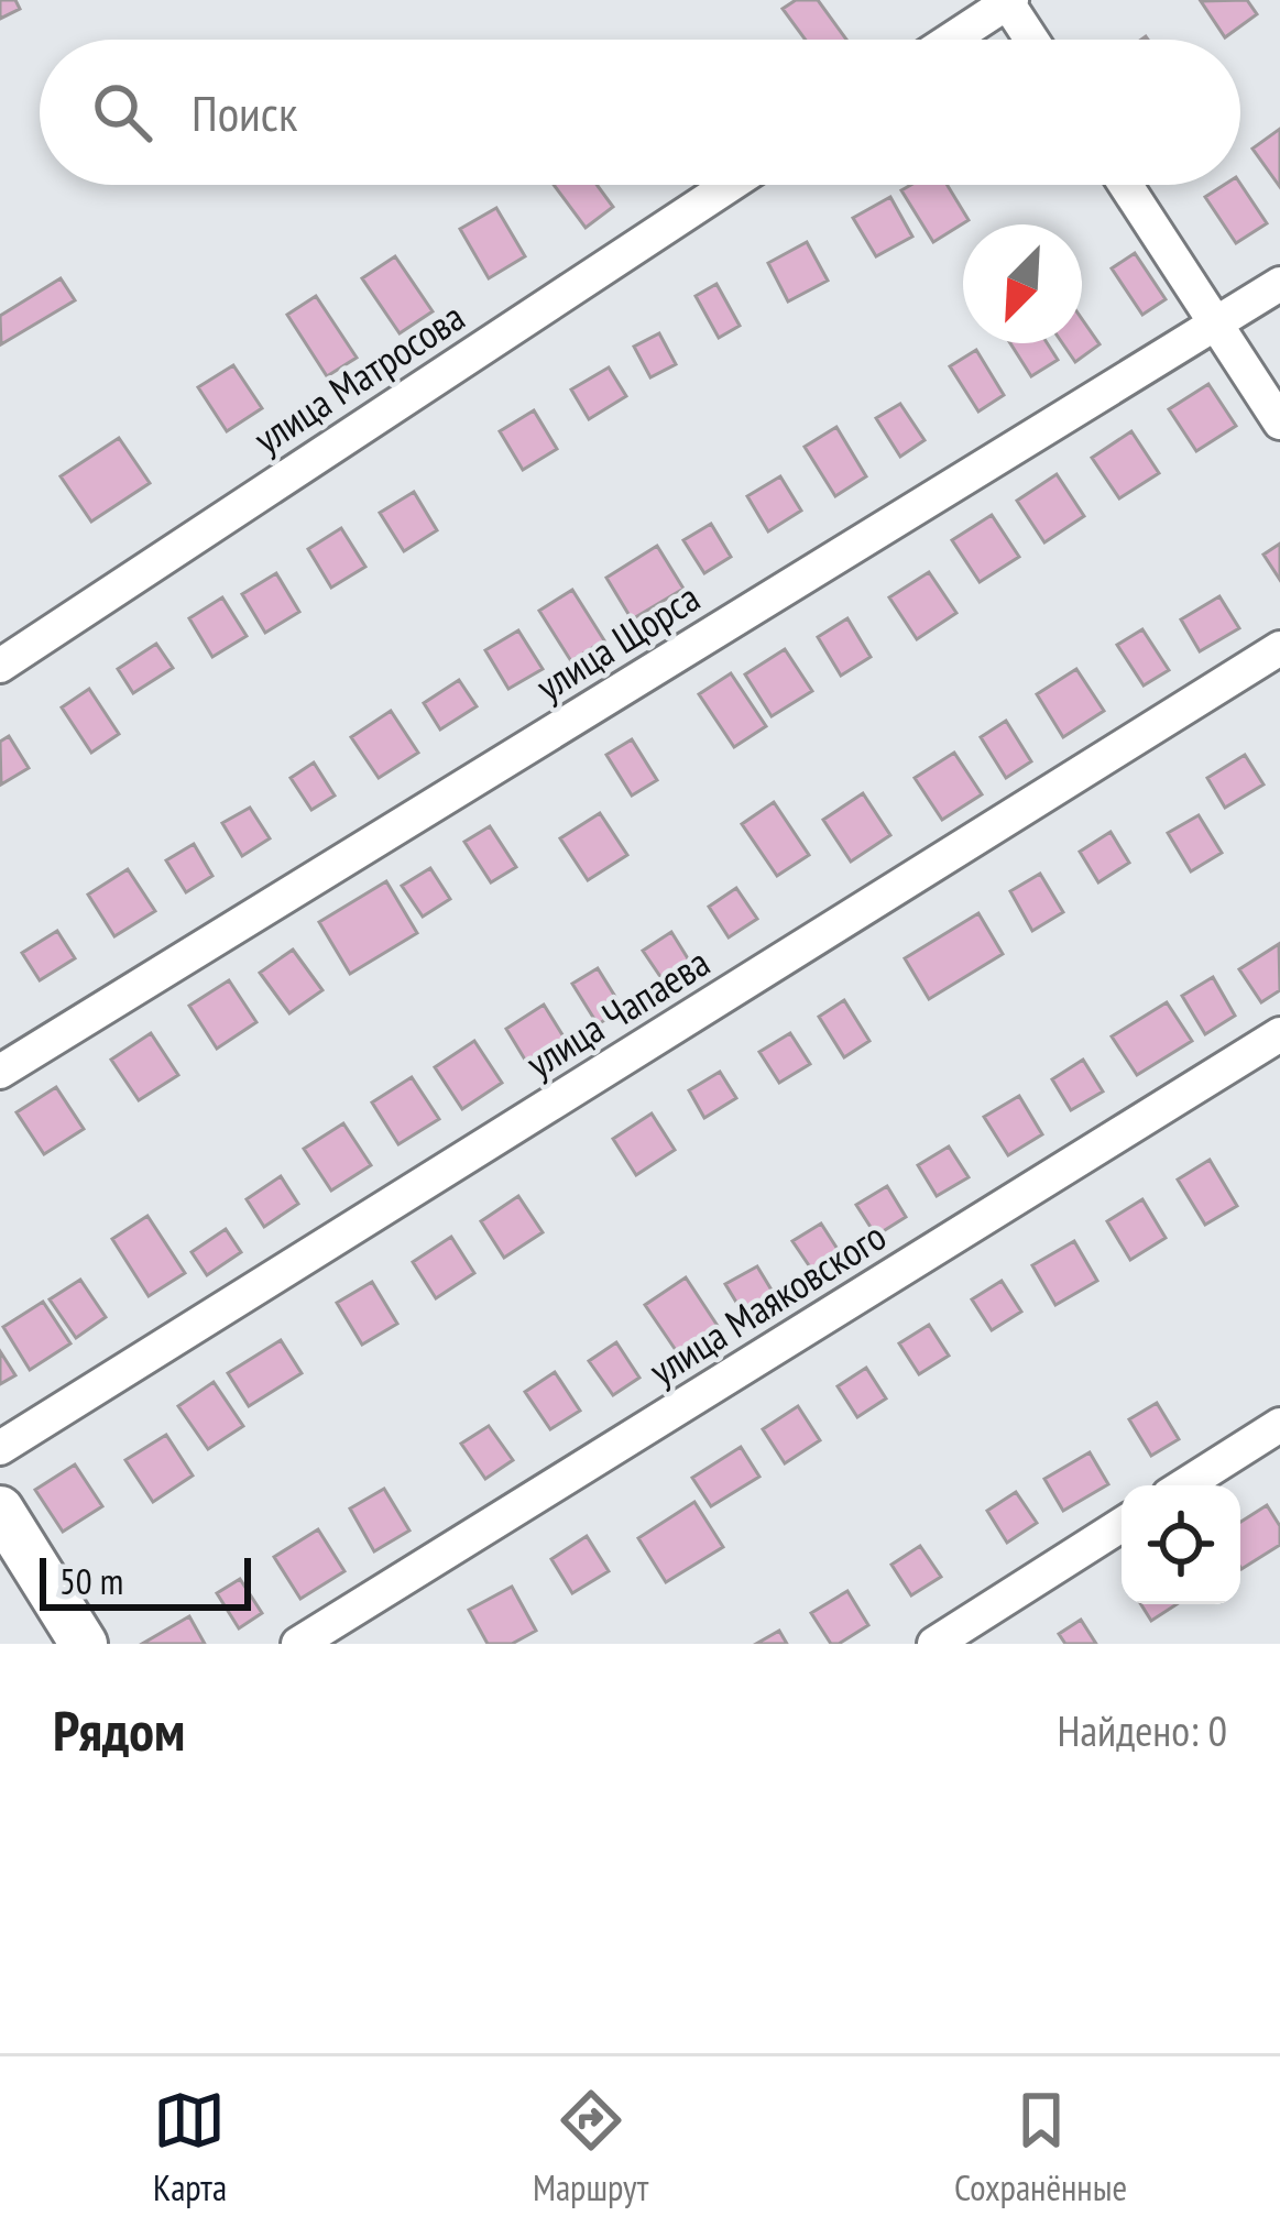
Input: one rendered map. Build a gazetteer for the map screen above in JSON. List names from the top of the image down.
{
  "streets": {
    "street": [
      "улица Матросова",
      "улица Щорса",
      "улица Чапаева",
      "улица Маяковского"
    ]
  },
  "scale_bar": "50 m",
  "north": "bottom left",
  "page": {
    "search": "Поиск",
    "scale": "50 m",
    "heading": ["Рядом", "Найдено: 0"],
    "nav": ["Карта", "Маршрут", "Сохранённые"]
  }
}
